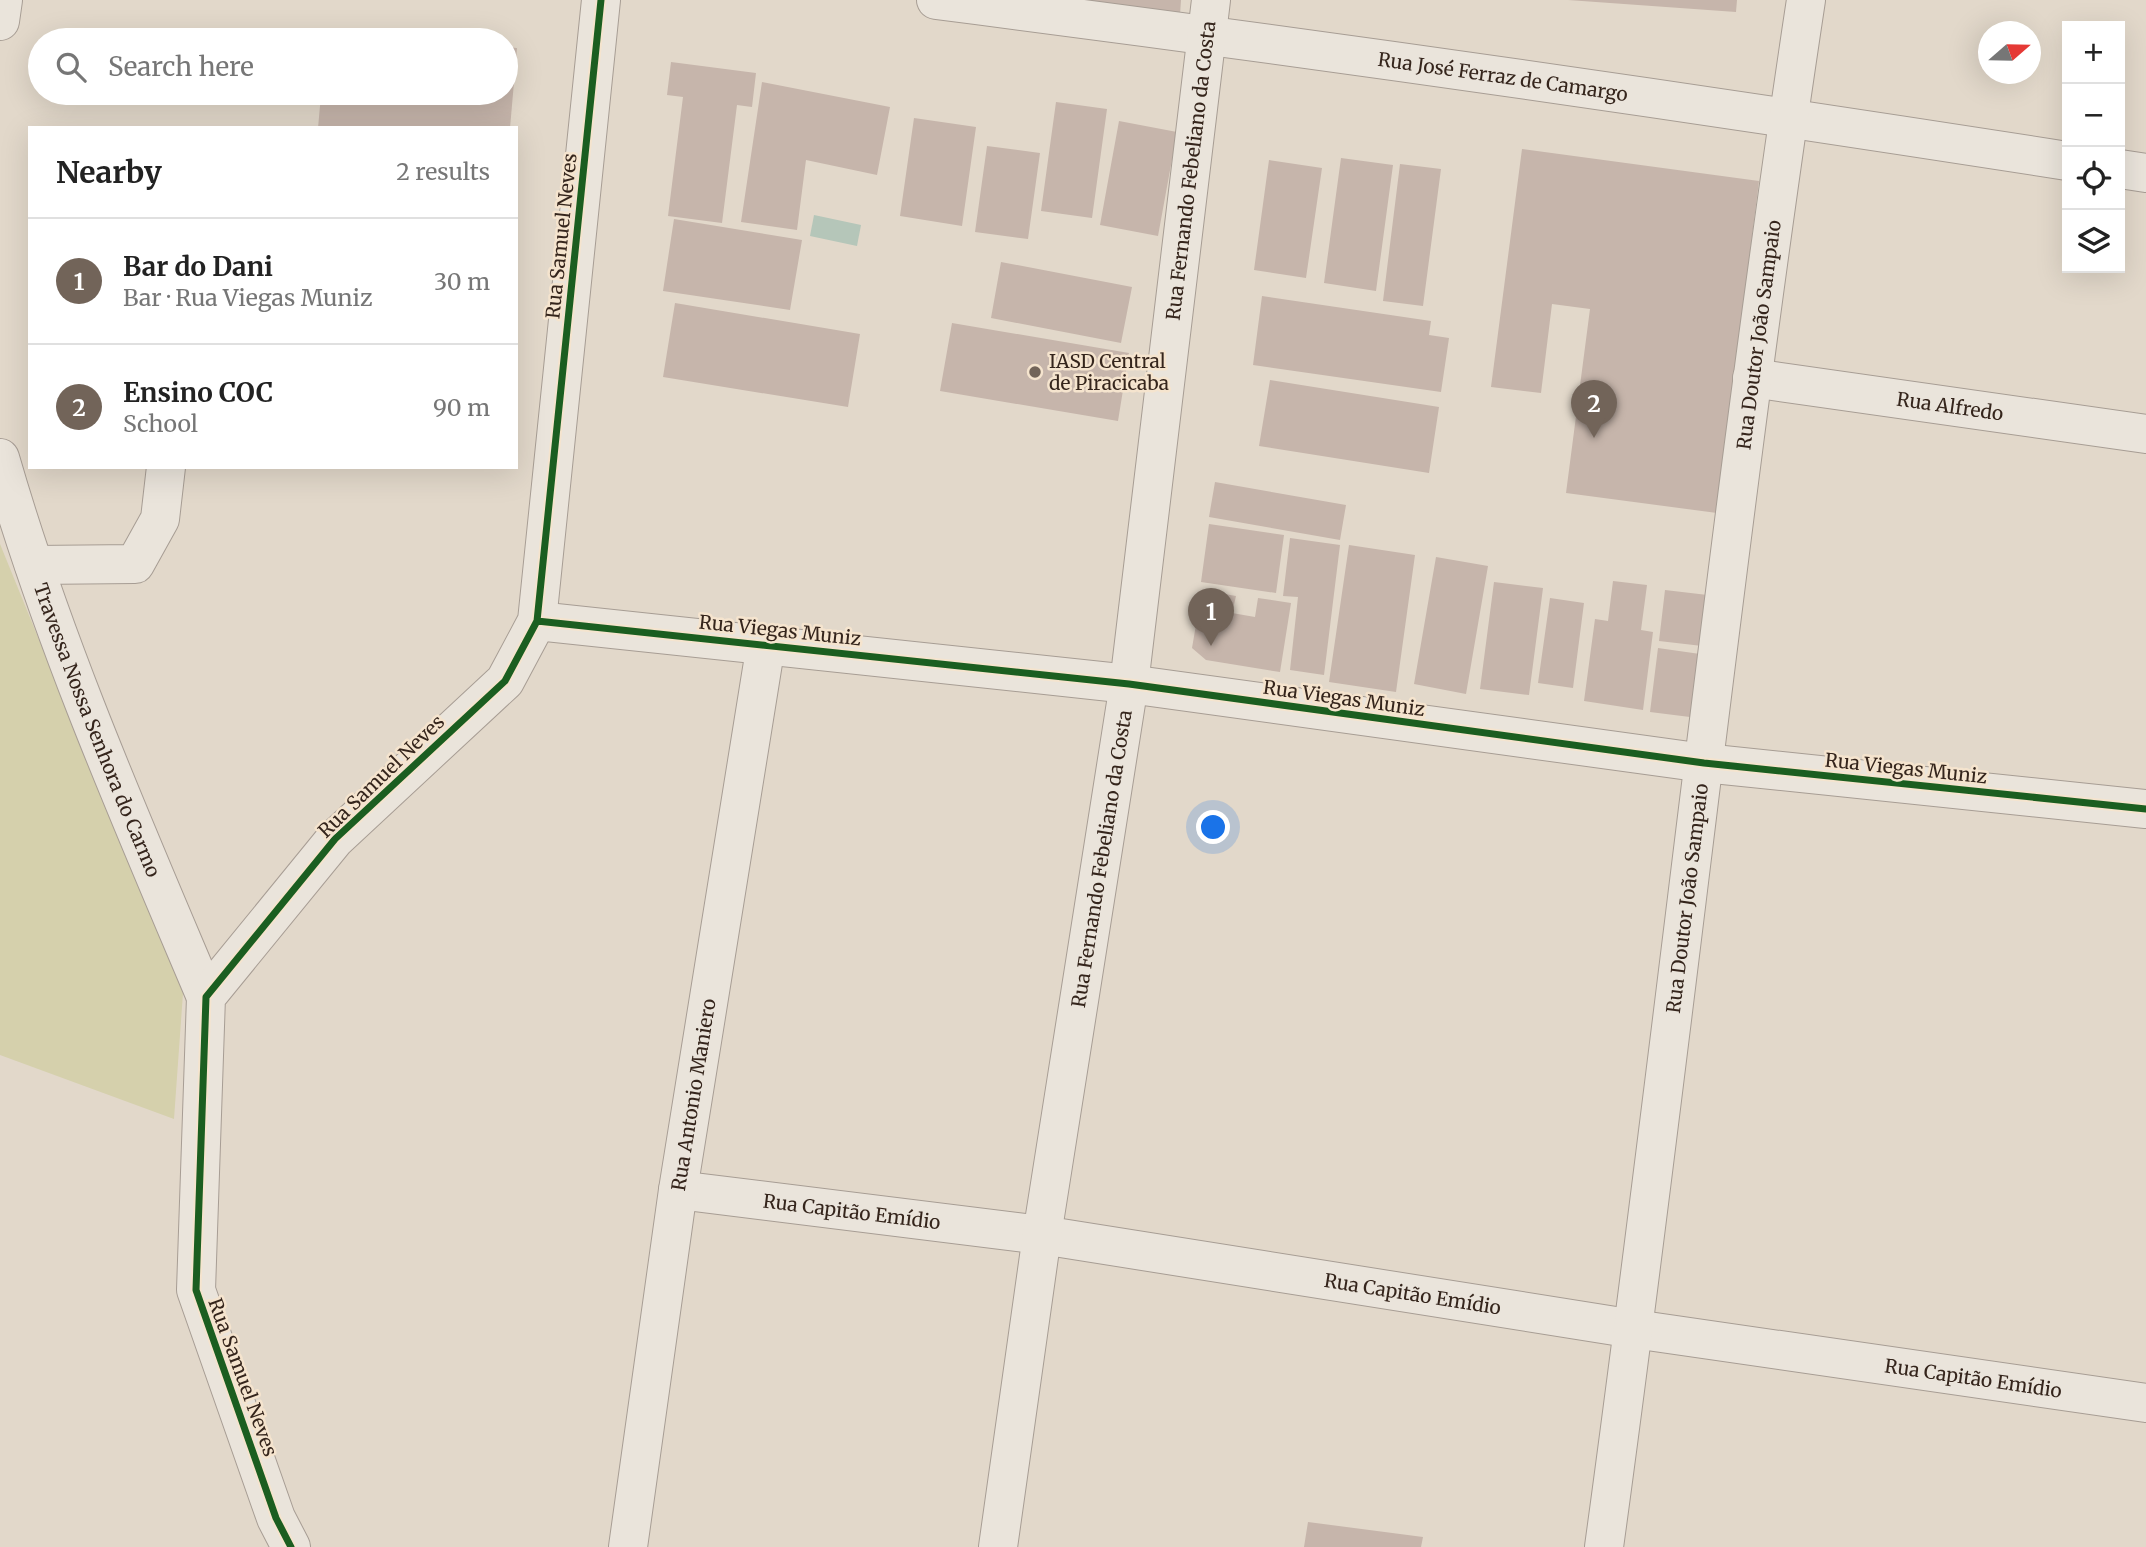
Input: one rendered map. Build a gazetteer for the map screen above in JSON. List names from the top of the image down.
{
  "streets": {
    "street": [
      "Rua José Ferraz de Camargo",
      "Rua Fernando Febeliano da Costa",
      "Rua Samuel Neves",
      "Rua Doutor João Sampaio",
      "Rua Alfredo",
      "Rua Viegas Muniz",
      "Travessa Nossa Senhora do Carmo",
      "Rua Antonio Maniero",
      "Rua Capitão Emídio"
    ]
  },
  "crossings": [
    ["Rua José Ferraz de Camargo", "Rua Fernando Febeliano da Costa"],
    ["Rua José Ferraz de Camargo", "Rua Doutor João Sampaio"],
    ["Rua Fernando Febeliano da Costa", "Rua Viegas Muniz"],
    ["Rua Fernando Febeliano da Costa", "Rua Capitão Emídio"],
    ["Rua Samuel Neves", "Rua Viegas Muniz"],
    ["Rua Samuel Neves", "Travessa Nossa Senhora do Carmo"],
    ["Rua Doutor João Sampaio", "Rua Alfredo"],
    ["Rua Doutor João Sampaio", "Rua Viegas Muniz"],
    ["Rua Doutor João Sampaio", "Rua Capitão Emídio"],
    ["Rua Viegas Muniz", "Rua Antonio Maniero"],
    ["Rua Antonio Maniero", "Rua Capitão Emídio"]
  ],
  "places": ["IASD Central de Piracicaba"],
  "north": "right",
  "page": {
    "map_buttons": ["+", "−"],
    "search": "Search here",
    "heading": ["Nearby", "2 results"],
    "list": [
      {
        "mark": "1",
        "name": "Bar do Dani",
        "note": "Bar · Rua Viegas Muniz",
        "value": "30 m"
      },
      {
        "mark": "2",
        "name": "Ensino COC",
        "note": "School",
        "value": "90 m"
      }
    ],
    "pins": ["2", "1"]
  }
}
